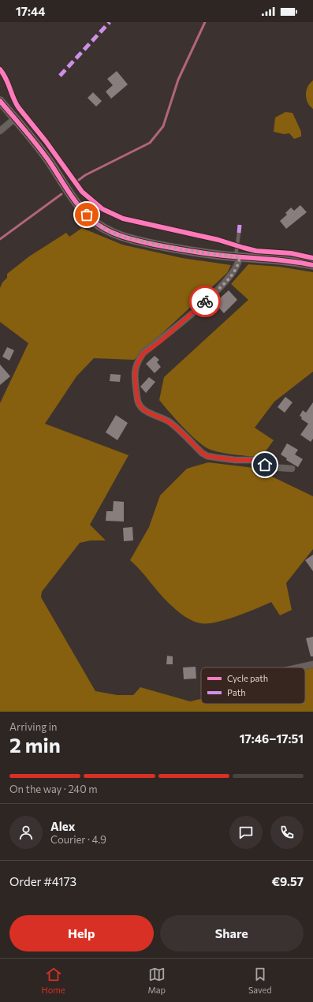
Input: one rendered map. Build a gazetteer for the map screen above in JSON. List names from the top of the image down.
{
  "legend": ["Cycle path", "Path"],
  "page": {
    "status": "17:44",
    "heading": ["2 min", "Arriving in", "17:46–17:51"],
    "panel": [
      "Alex",
      "Courier · 4.9",
      "Order #4173",
      "€9.57"
    ],
    "bar": "On the way · 240 m",
    "buttons": ["Help", "Share"],
    "tabs": ["Home", "Map", "Saved"]
  }
}
